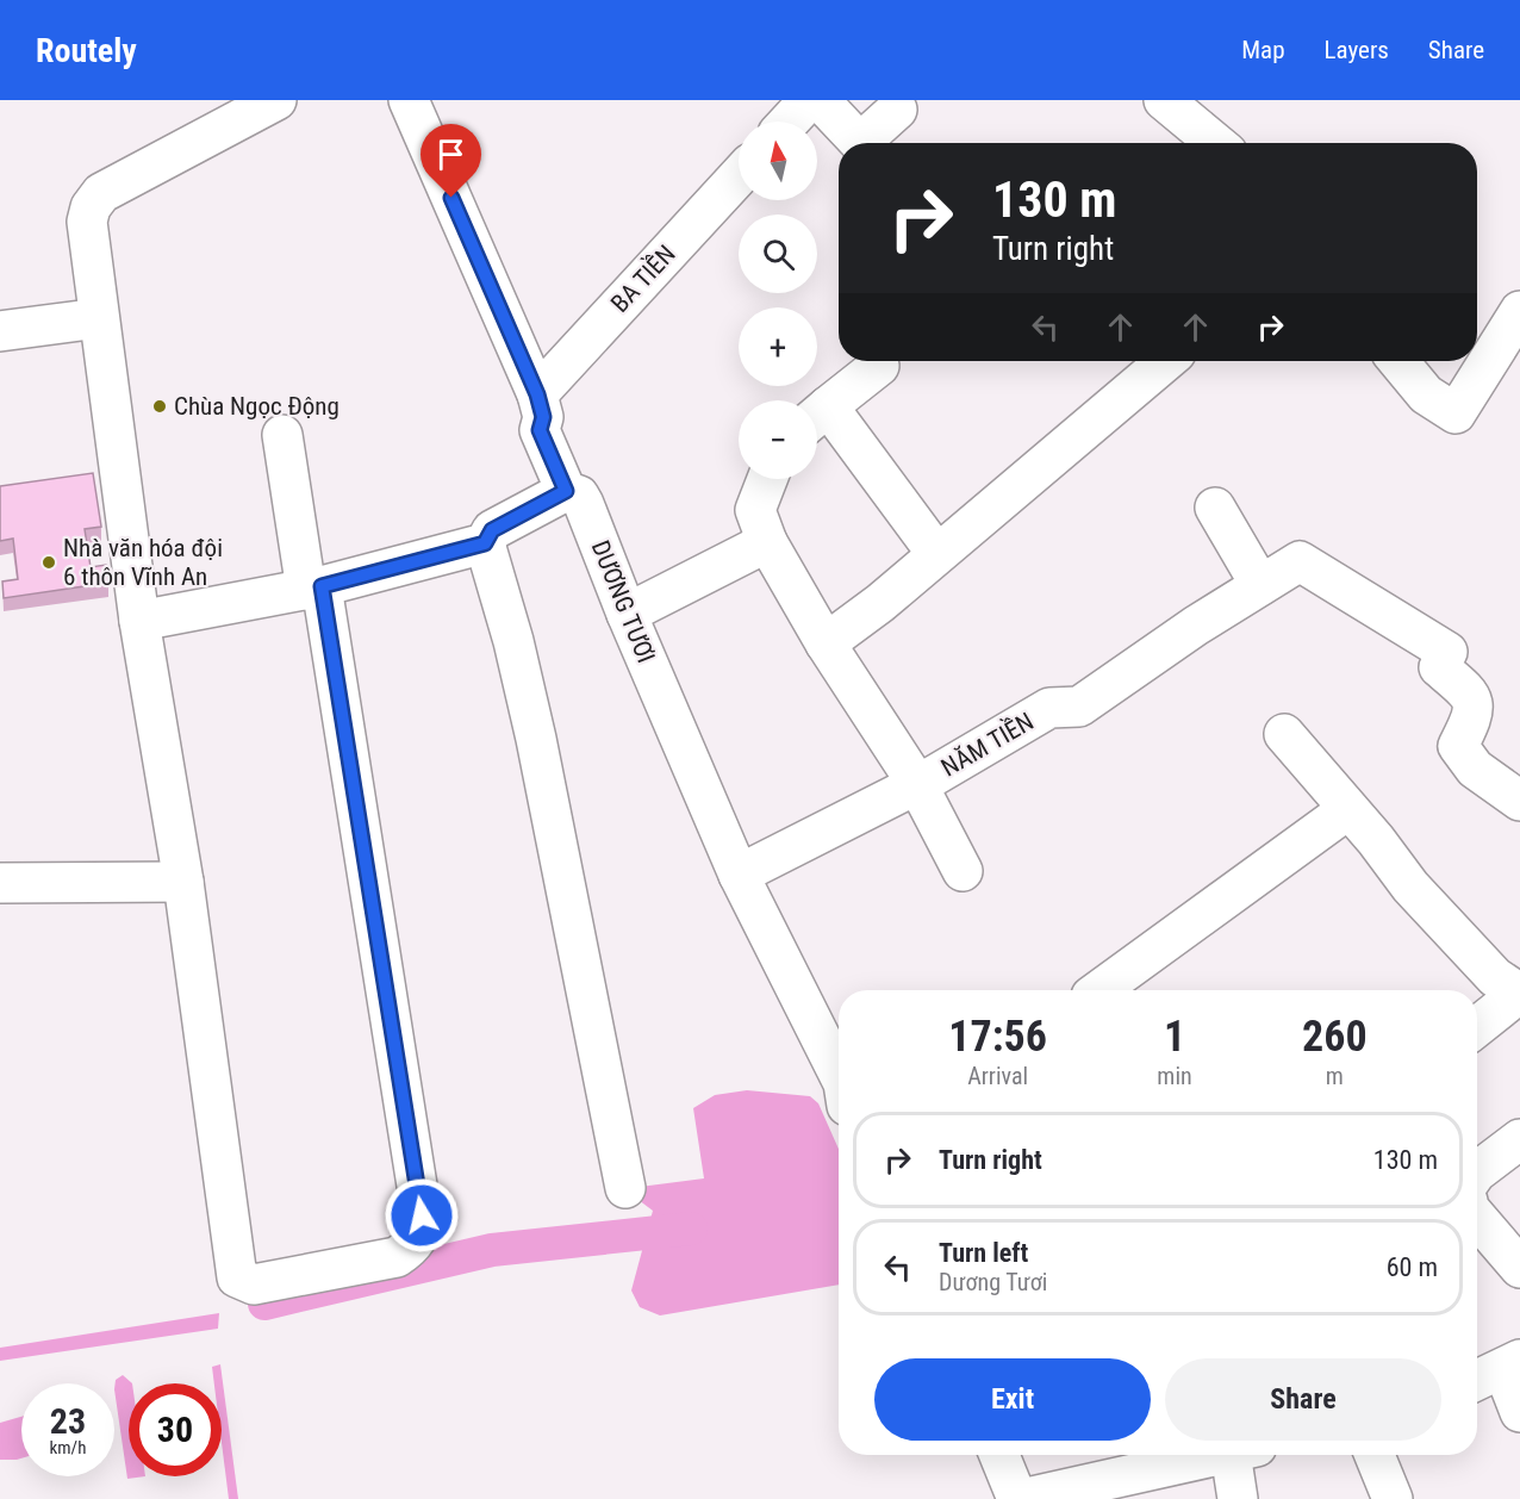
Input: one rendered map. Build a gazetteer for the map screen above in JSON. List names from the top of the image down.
{
  "streets": {
    "street": ["BA TIỀN", "DƯƠNG TƯƠI", "NĂM TIỀN"]
  },
  "crossings": [
    ["BA TIỀN", "DƯƠNG TƯƠI"],
    ["DƯƠNG TƯƠI", "NĂM TIỀN"]
  ],
  "places": ["Chùa Ngọc Động", "Nhà văn hóa đội 6 thôn Vĩnh An"],
  "north": "top",
  "page": {
    "header": "Routely",
    "nav": ["Map", "Layers", "Share"],
    "map_buttons": ["+", "−"],
    "turn": ["130 m", "Turn right"],
    "eta": [
      "17:56",
      "Arrival",
      "1",
      "min",
      "260",
      "m"
    ],
    "list": [
      {
        "name": "Turn right",
        "value": "130 m"
      },
      {
        "name": "Turn left",
        "note": "Dương Tươi",
        "value": "60 m"
      }
    ],
    "buttons": ["Exit", "Share"],
    "speed": "23 km/h",
    "limit": "30"
  }
}
